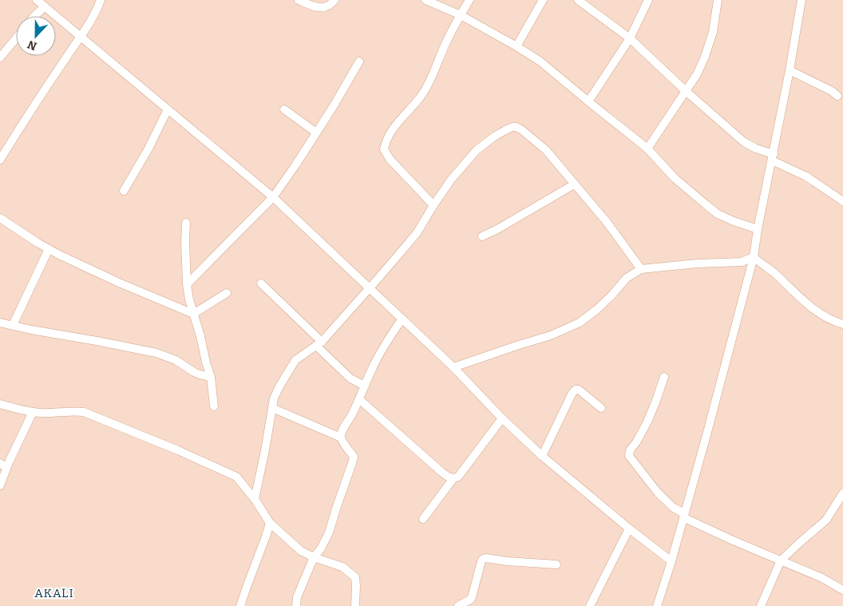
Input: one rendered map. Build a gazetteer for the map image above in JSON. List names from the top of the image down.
{
  "districts": ["AKALI"],
  "north": "bottom"
}
